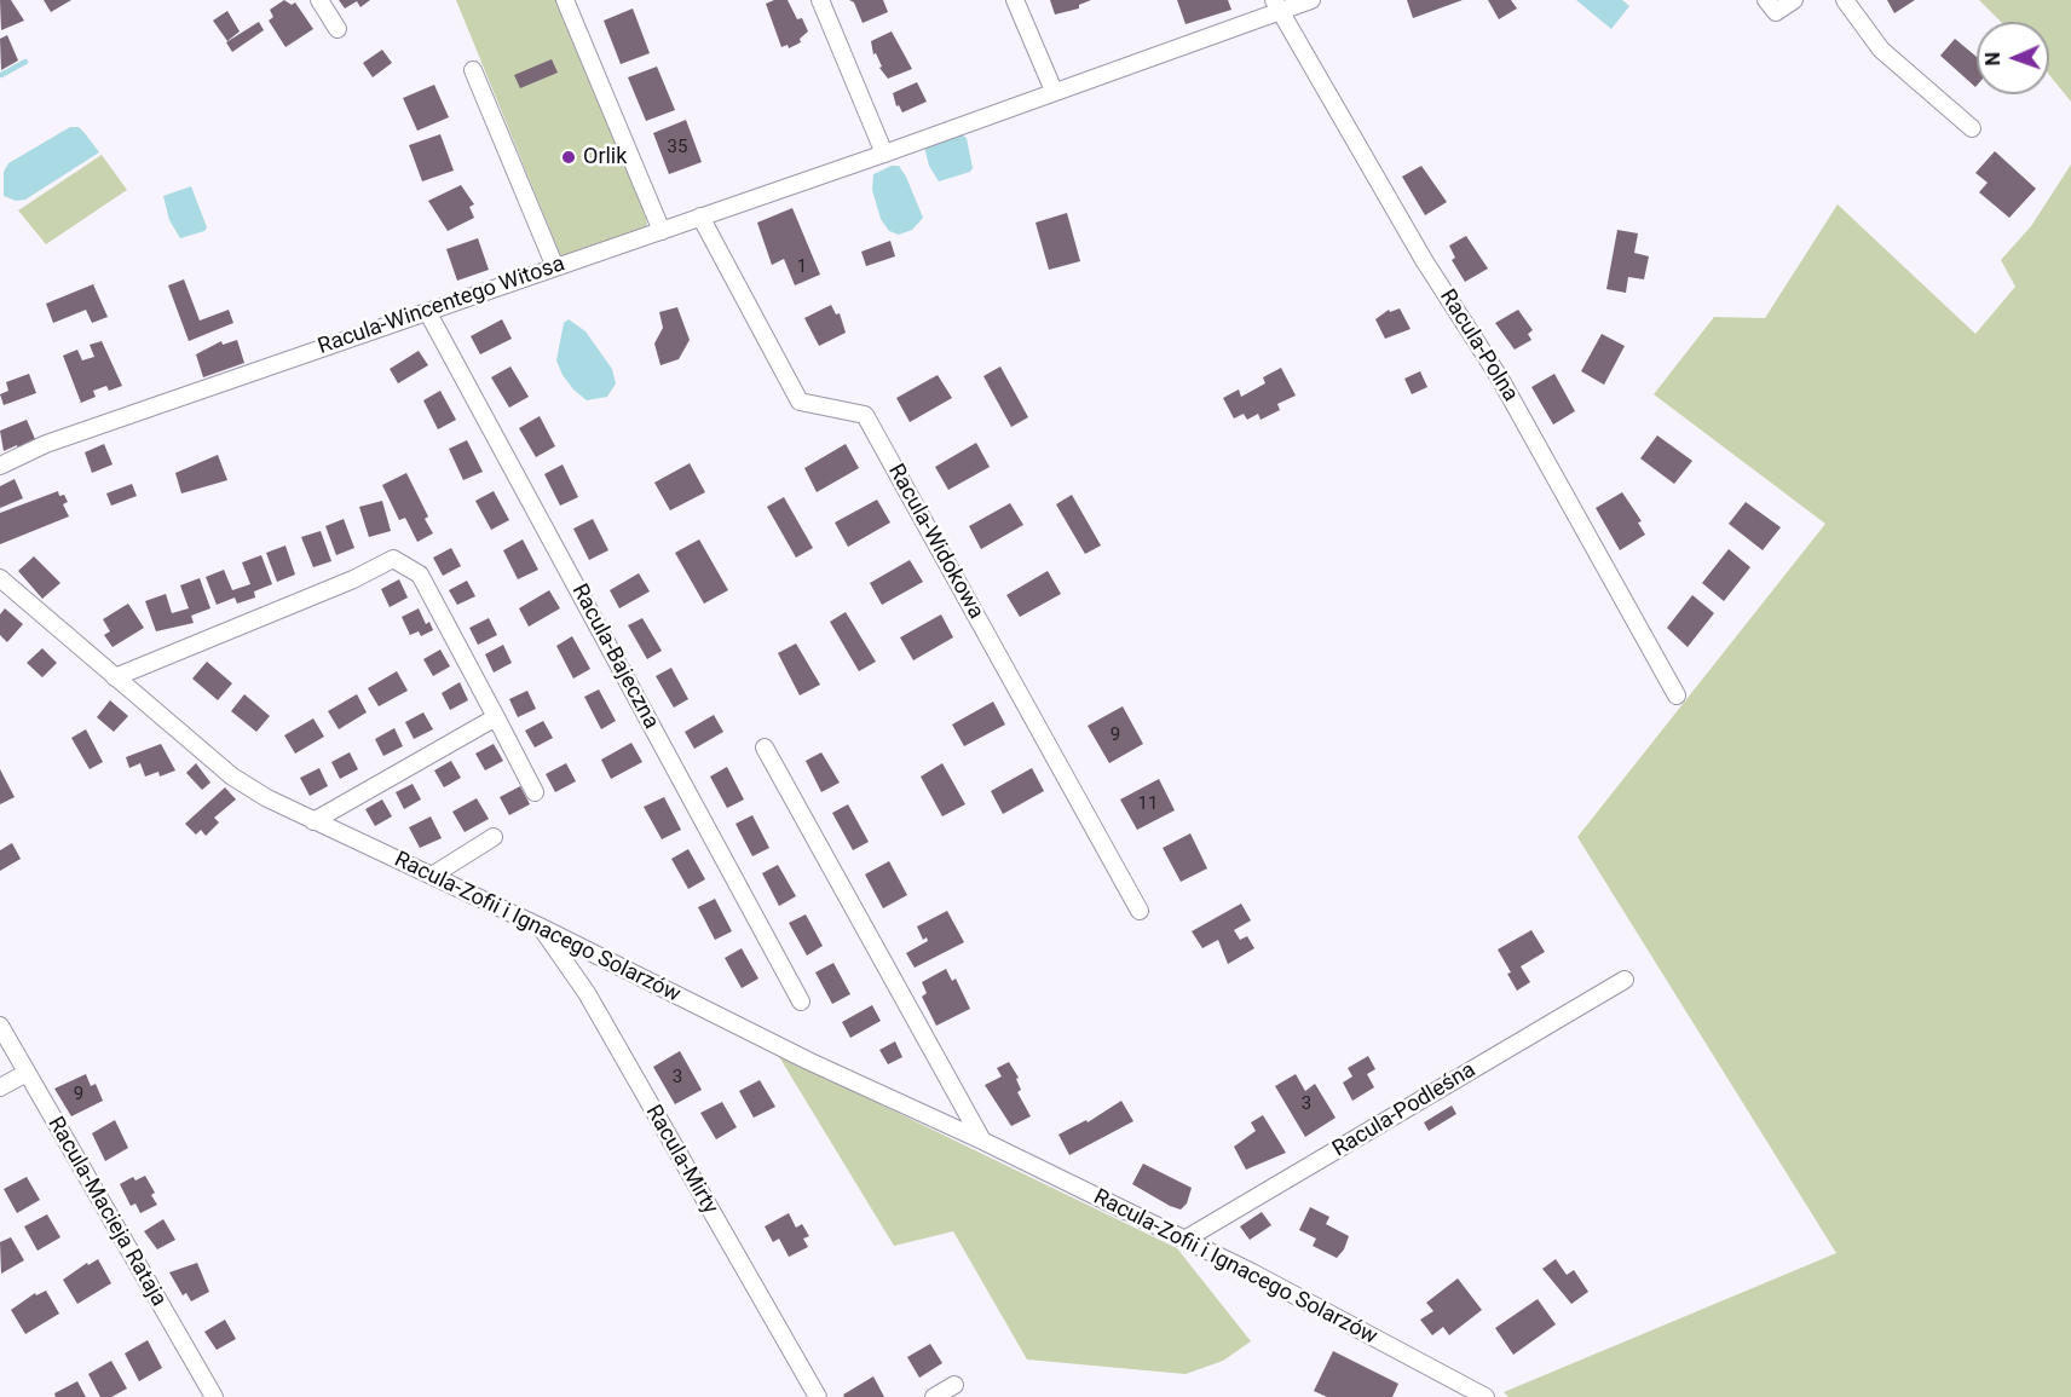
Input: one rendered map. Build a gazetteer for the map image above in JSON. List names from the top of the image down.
{
  "streets": {
    "street": [
      "Racula-Wincentego Witosa",
      "Racula-Polna",
      "Racula-Widokowa",
      "Racula-Bajeczna",
      "Racula-Zofii i Ignacego Solarzów",
      "Racula-Podleśna",
      "Racula-Mirty",
      "Racula-Macieja Rataja"
    ]
  },
  "crossings": [
    ["Racula-Wincentego Witosa", "Racula-Polna"],
    ["Racula-Wincentego Witosa", "Racula-Widokowa"],
    ["Racula-Wincentego Witosa", "Racula-Bajeczna"],
    ["Racula-Zofii i Ignacego Solarzów", "Racula-Podleśna"],
    ["Racula-Zofii i Ignacego Solarzów", "Racula-Mirty"]
  ],
  "places": ["Orlik"],
  "house_numbers": [
    "35",
    "1",
    "9",
    "11",
    "3",
    "9",
    "3"
  ],
  "north": "left"
}
